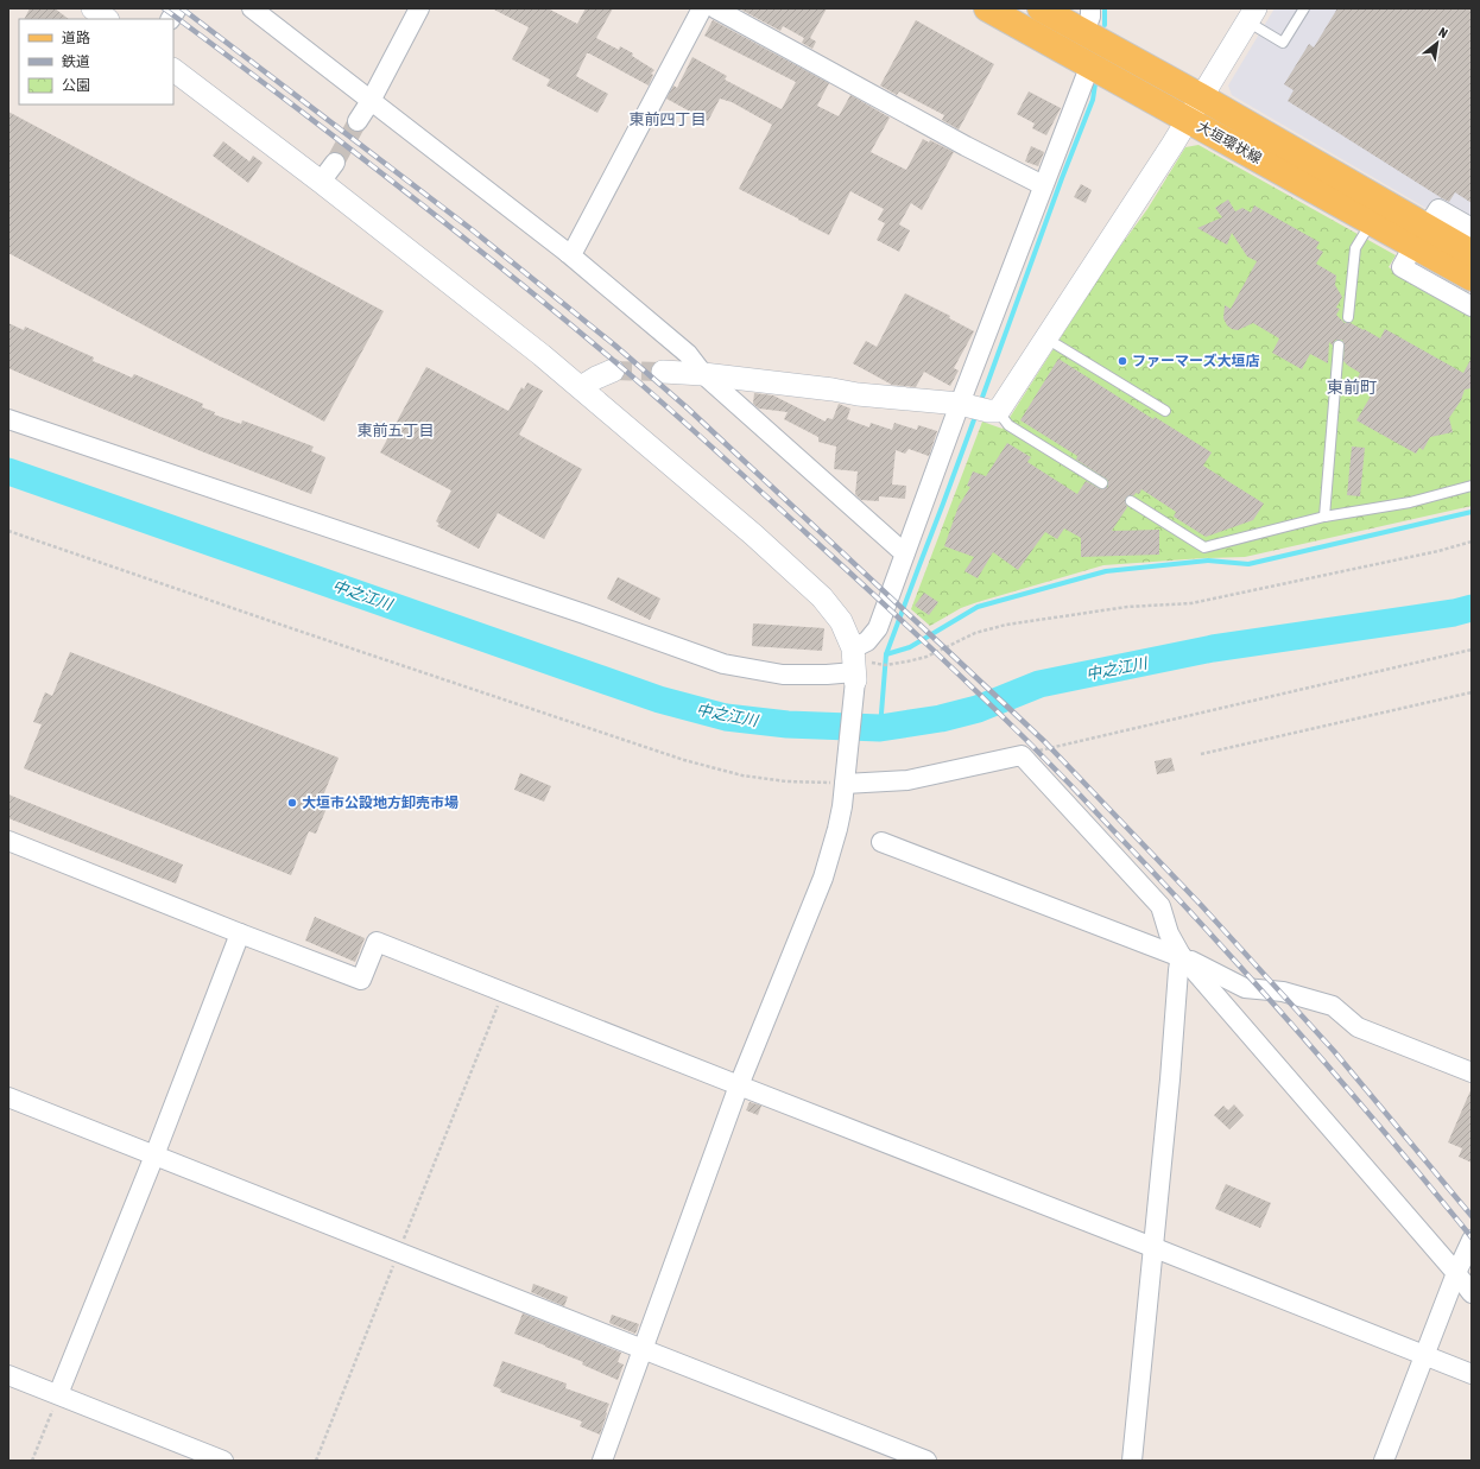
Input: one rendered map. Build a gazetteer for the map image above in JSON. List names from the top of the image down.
{
  "streets": {
    "main road": ["大垣環状線"]
  },
  "districts": ["東前四丁目", "東前町", "東前五丁目"],
  "water": ["中之江川"],
  "places": ["ファーマーズ大垣店", "大垣市公設地方卸売市場"],
  "legend": ["道路", "鉄道", "公園"],
  "north": "top right"
}
